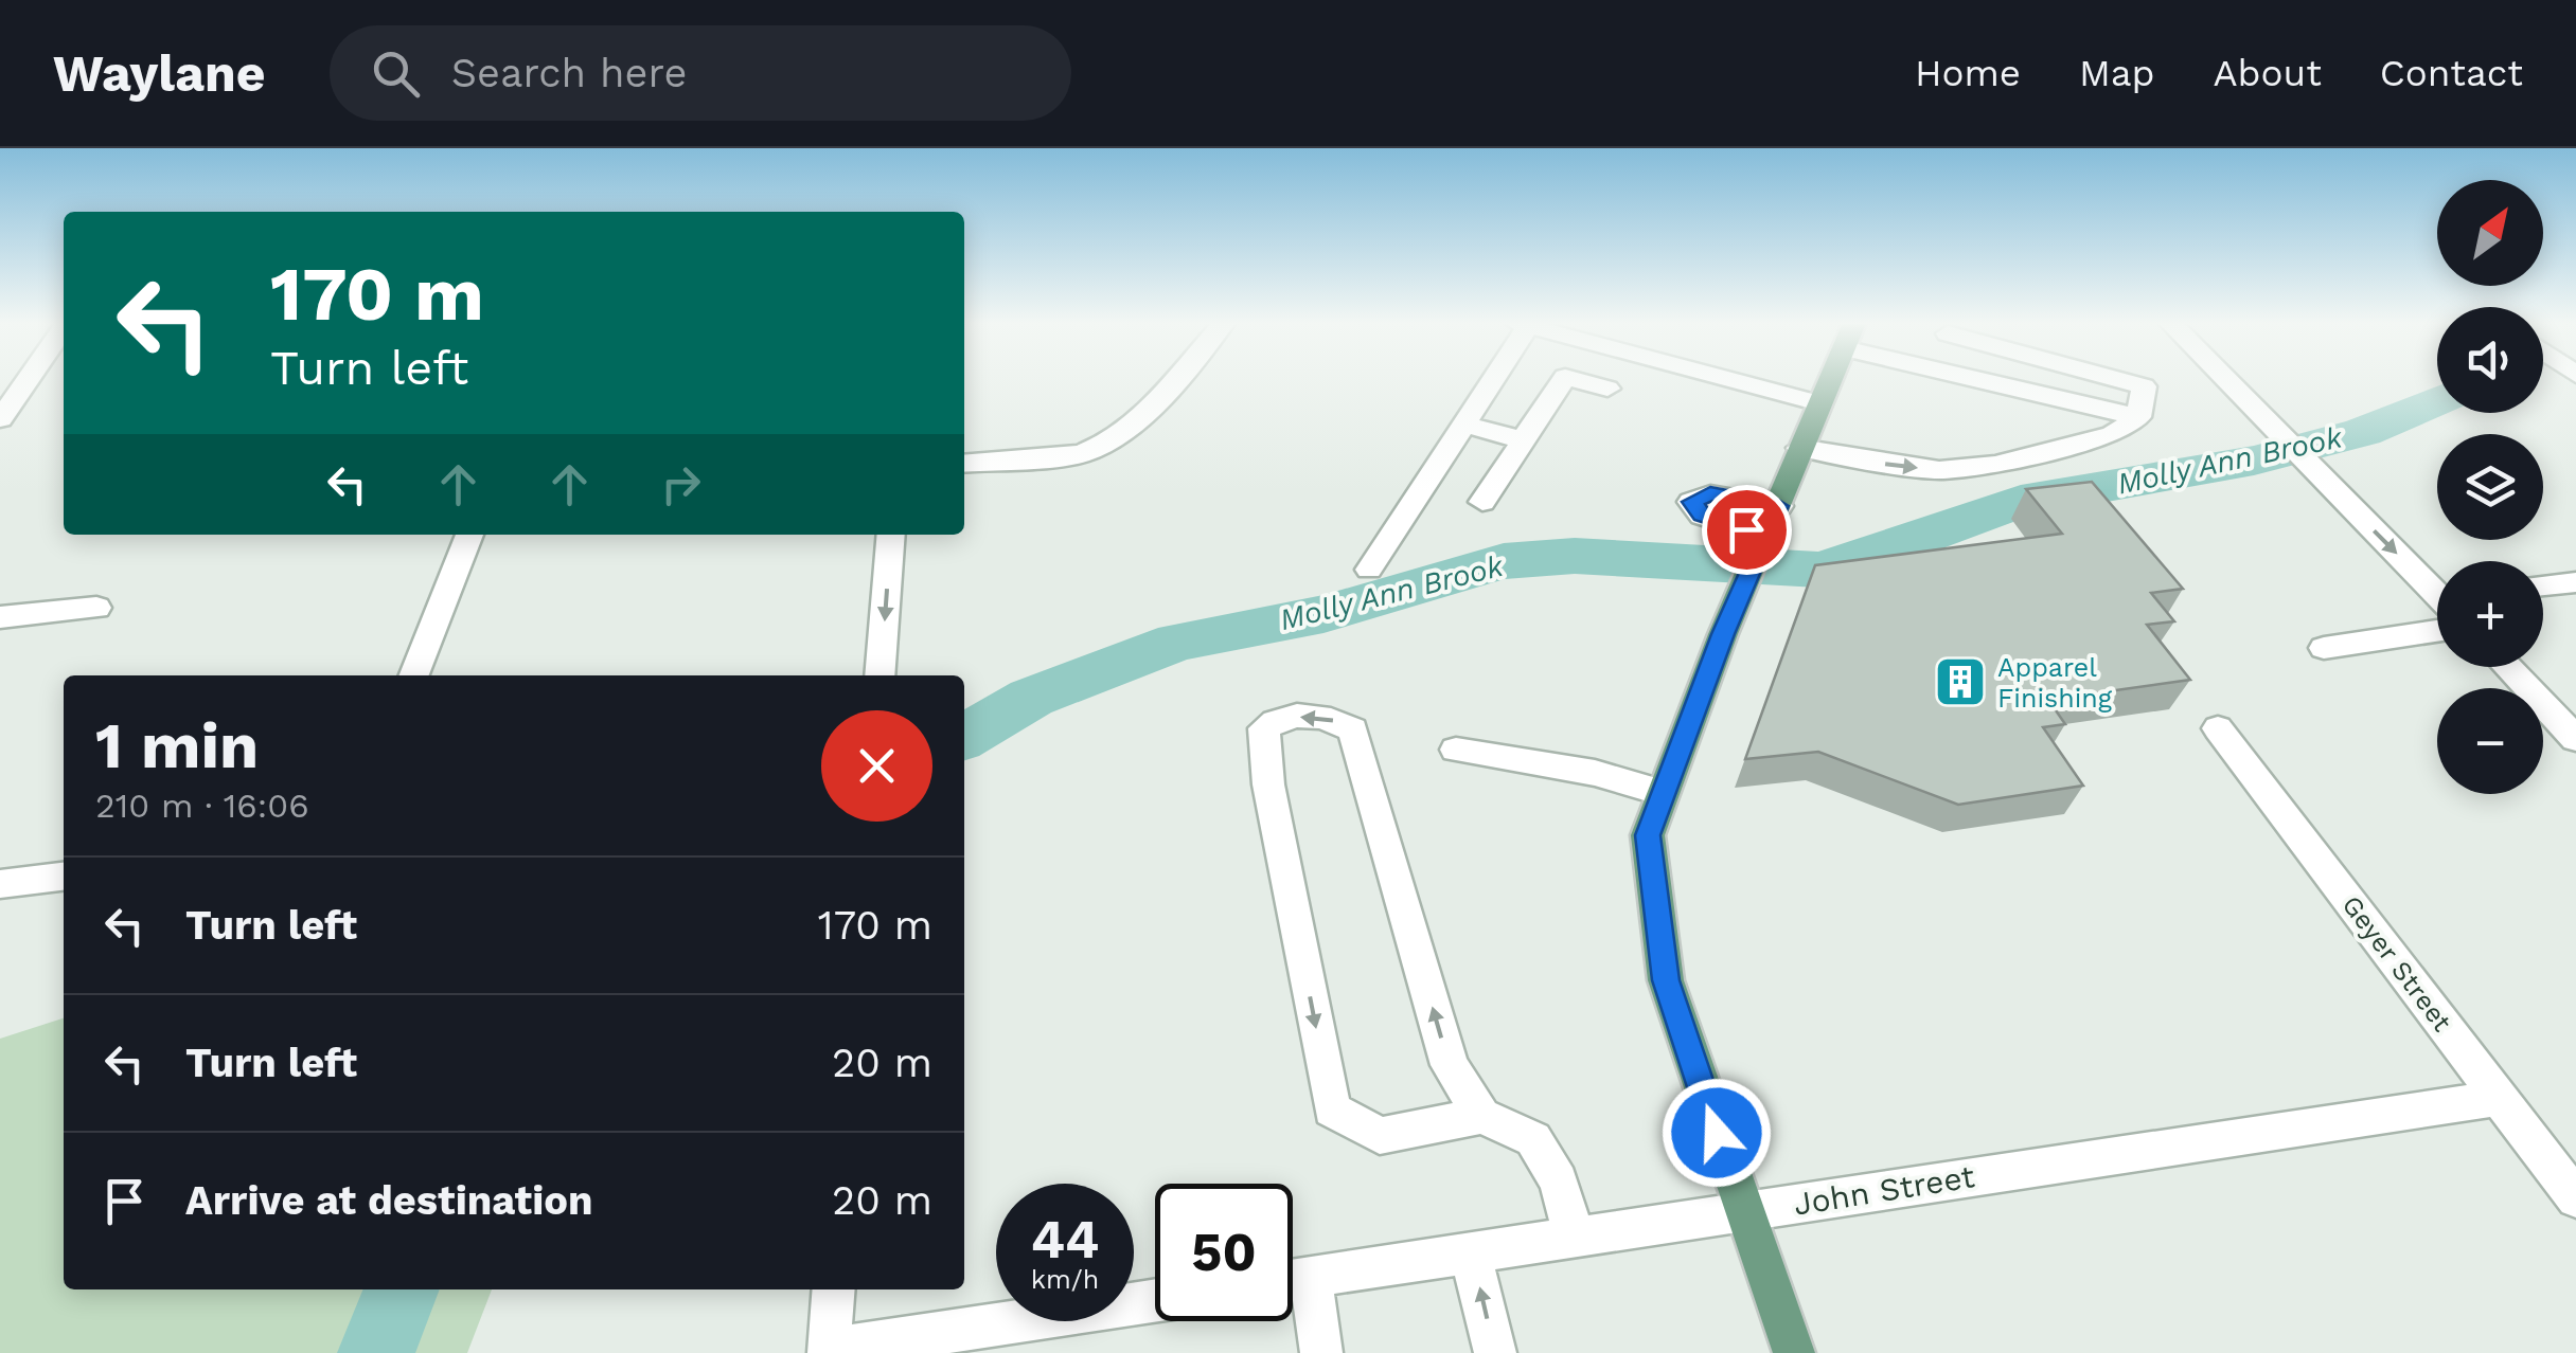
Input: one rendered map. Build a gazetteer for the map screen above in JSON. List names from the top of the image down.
{
  "streets": {
    "street": ["Geyer Street", "John Street"]
  },
  "crossings": [
    ["Geyer Street", "John Street"]
  ],
  "water": ["Molly Ann Brook"],
  "places": {
    "building": ["Apparel Finishing"]
  },
  "north": "top right",
  "page": {
    "header": "Waylane",
    "search": "Search here",
    "nav": [
      "Home",
      "Map",
      "About",
      "Contact"
    ],
    "map_buttons": ["+", "−"],
    "turn": ["170 m", "Turn left"],
    "heading": ["1 min", "210 m · 16:06"],
    "list": [
      {
        "name": "Turn left",
        "value": "170 m"
      },
      {
        "name": "Turn left",
        "value": "20 m"
      },
      {
        "name": "Arrive at destination",
        "value": "20 m"
      }
    ],
    "speed": "44 km/h",
    "limit": "50"
  }
}
